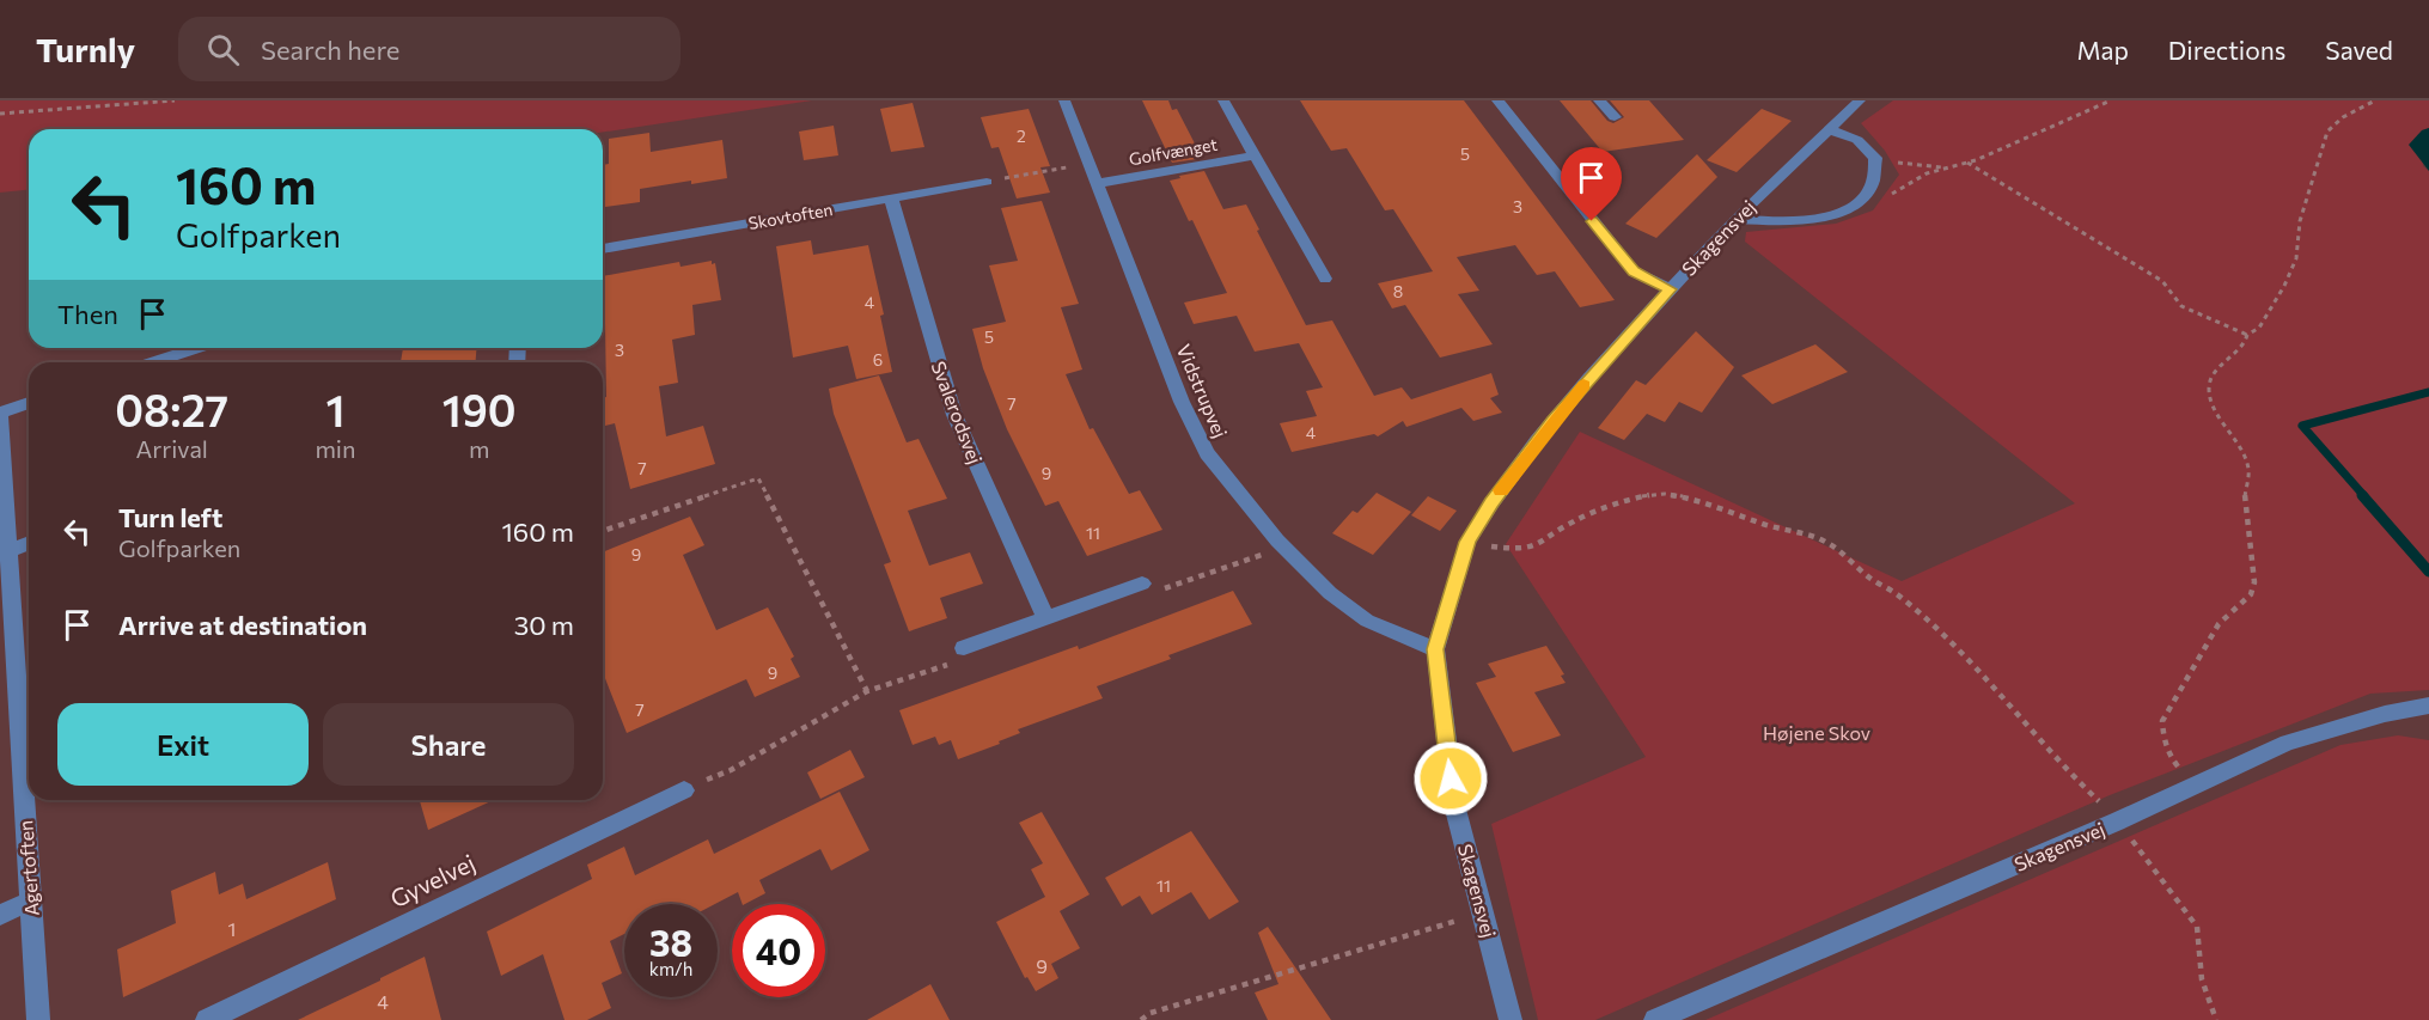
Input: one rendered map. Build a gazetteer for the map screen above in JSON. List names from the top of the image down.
{
  "streets": {
    "street": [
      "Golfvænget",
      "Skovtoften",
      "Skagensvej",
      "Vidstrupvej",
      "Svalerodsvej",
      "Agertoften",
      "Gyvelvej"
    ]
  },
  "crossings": [
    ["Golfvænget", "Vidstrupvej"],
    ["Skovtoften", "Svalerodsvej"],
    ["Skagensvej", "Vidstrupvej"]
  ],
  "parks": ["Højene Skov"],
  "house_numbers": [
    "2",
    "5",
    "3",
    "8",
    "4",
    "5",
    "3",
    "6",
    "7",
    "4",
    "7",
    "9",
    "11",
    "9",
    "9",
    "7",
    "11",
    "1",
    "9",
    "4"
  ],
  "page": {
    "header": "Turnly",
    "search": "Search here",
    "nav": ["Map", "Directions", "Saved"],
    "turn": ["160 m", "Golfparken"],
    "then": "Then",
    "eta": [
      "08:27",
      "Arrival",
      "1",
      "min",
      "190",
      "m"
    ],
    "list": [
      {
        "name": "Turn left",
        "note": "Golfparken",
        "value": "160 m"
      },
      {
        "name": "Arrive at destination",
        "value": "30 m"
      }
    ],
    "buttons": ["Exit", "Share"],
    "speed": "38 km/h",
    "limit": "40"
  }
}
